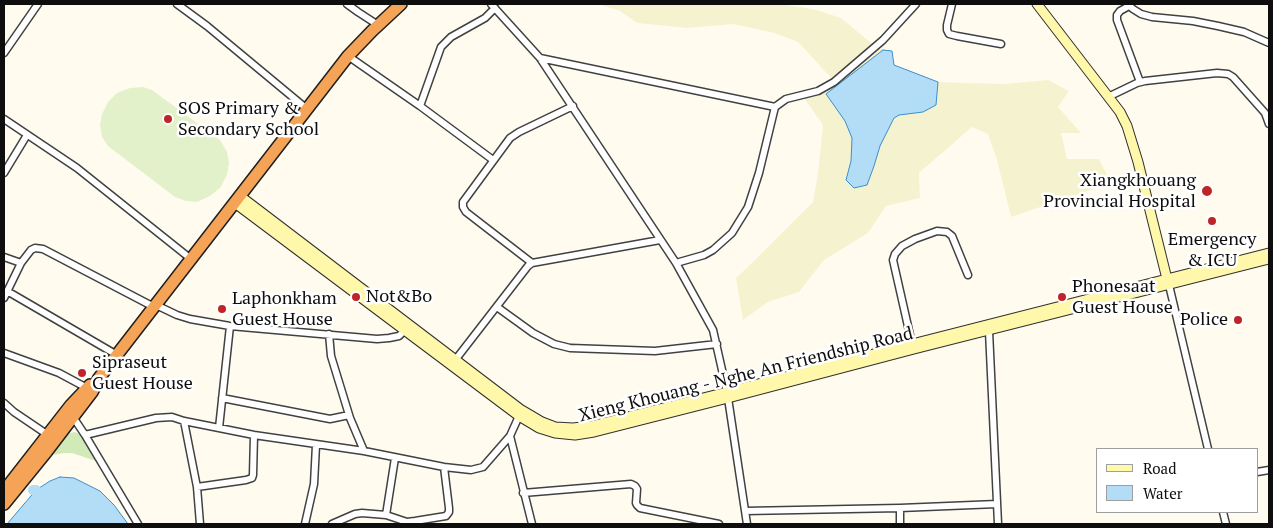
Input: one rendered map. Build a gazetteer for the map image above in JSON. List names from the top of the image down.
{
  "streets": {
    "street": ["Xieng Khouang - Nghe An Friendship Road"]
  },
  "places": [
    "SOS Primary & Secondary School",
    "Xiangkhouang Provincial Hospital",
    "Emergency & ICU",
    "Not&Bo",
    "Phonesaat Guest House",
    "Laphonkham Guest House",
    "Police",
    "Sipraseut Guest House"
  ],
  "legend": ["Road", "Water"]
}
